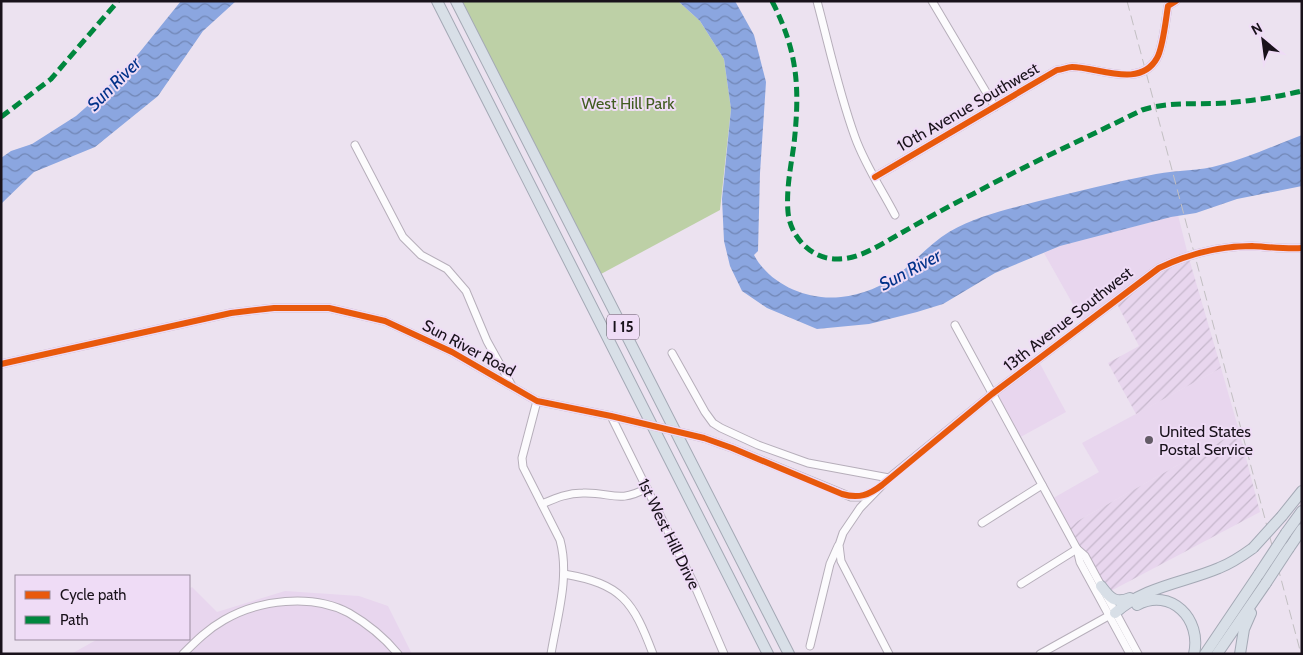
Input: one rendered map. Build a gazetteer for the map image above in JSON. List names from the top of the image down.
{
  "streets": {
    "highway": ["I 15"],
    "street": [
      "10th Avenue Southwest",
      "13th Avenue Southwest",
      "Sun River Road",
      "1st West Hill Drive"
    ]
  },
  "crossings": [
    ["13th Avenue Southwest", "Sun River Road"],
    ["Sun River Road", "1st West Hill Drive"]
  ],
  "water": ["Sun River"],
  "parks": ["West Hill Park"],
  "places": ["United States Postal Service"],
  "legend": ["Cycle path", "Path"],
  "north": "top left"
}
